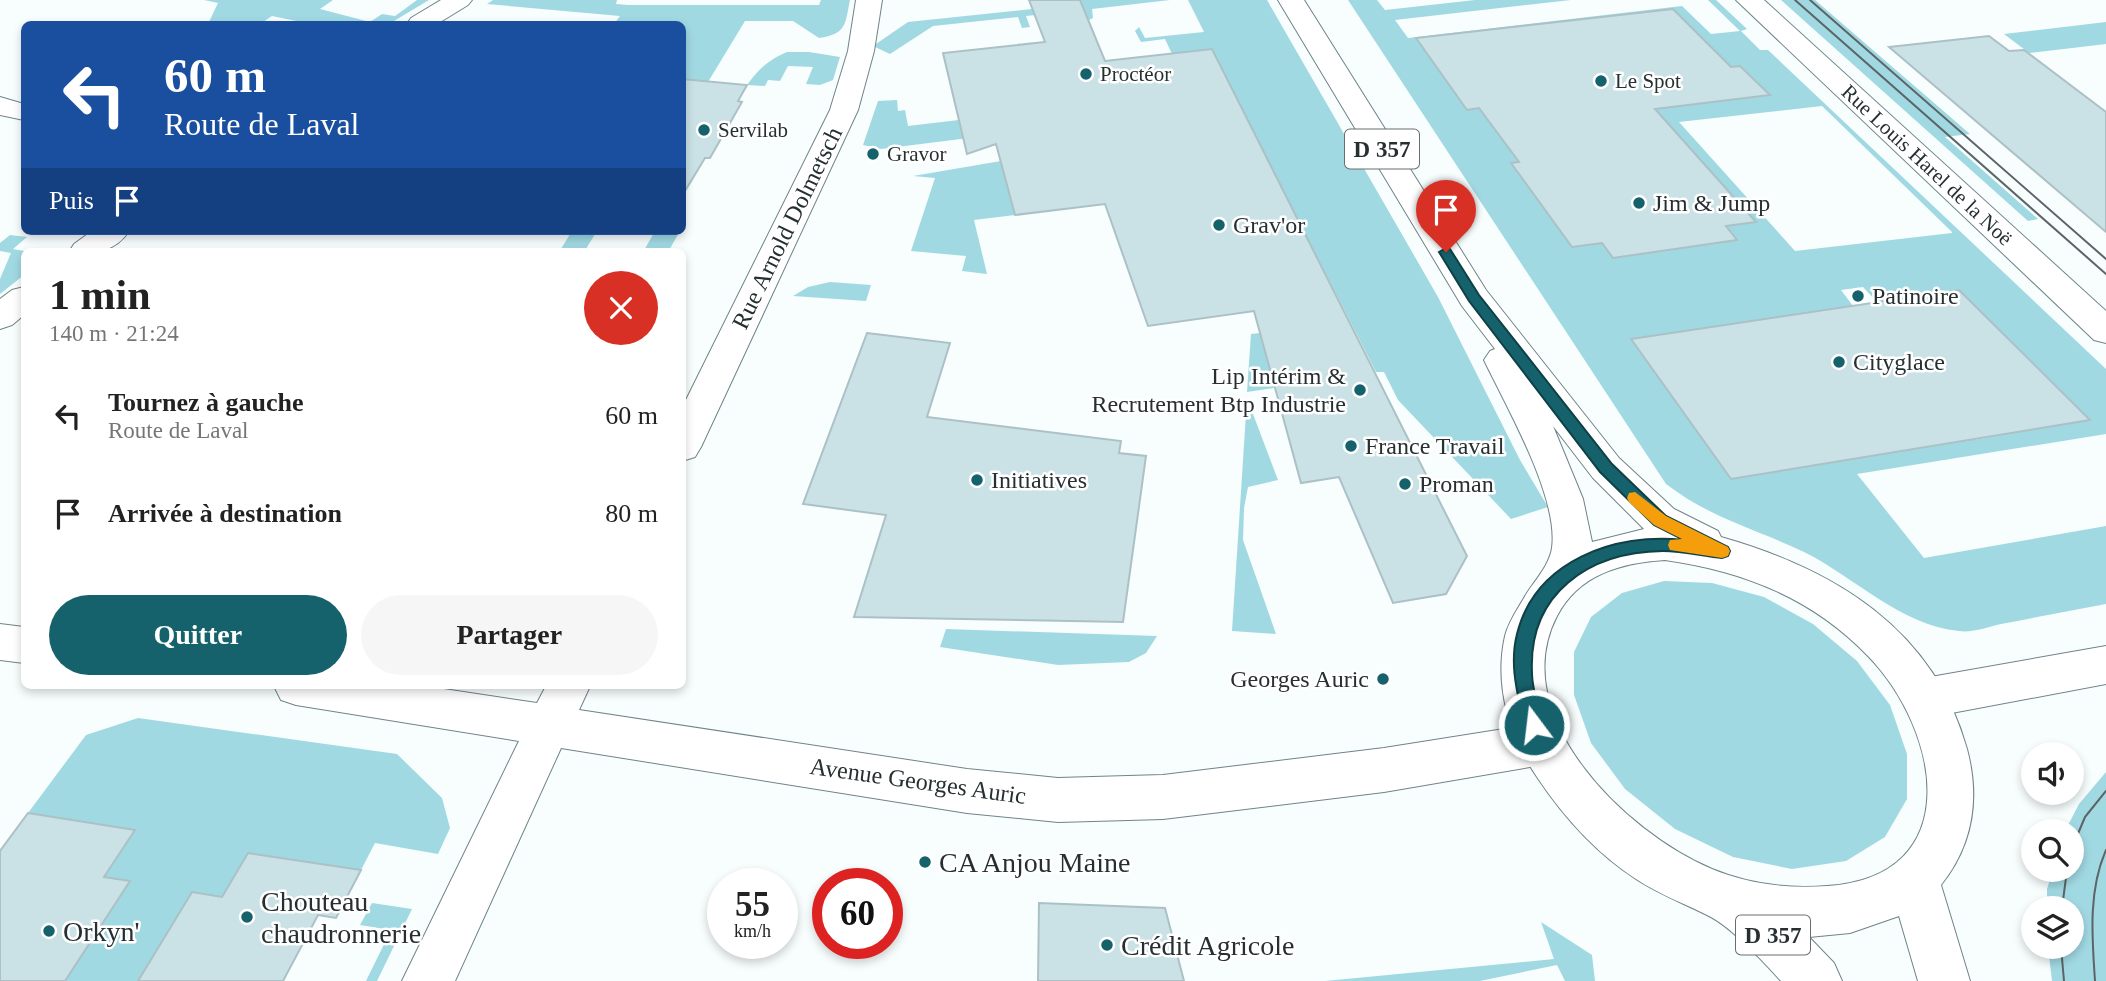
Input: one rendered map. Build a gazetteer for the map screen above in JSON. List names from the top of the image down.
{
  "streets": {
    "street": [
      "D 357",
      "Rue Louis Harel de la Noë",
      "Rue Arnold Dolmetsch",
      "Avenue Georges Auric"
    ]
  },
  "places": [
    "Proctéor",
    "Le Spot",
    "Servilab",
    "Gravor",
    "Jim & Jump",
    "Grav'or",
    "Patinoire",
    "Cityglace",
    "Lip Intérim & Recrutement Btp Industrie",
    "France Travail",
    "Initiatives",
    "Proman",
    "Georges Auric",
    "CA Anjou Maine",
    "Chouteau chaudronnerie",
    "Orkyn'",
    "Crédit Agricole"
  ],
  "page": {
    "turn": ["60 m", "Route de Laval"],
    "then": "Puis",
    "heading": ["1 min", "140 m · 21:24"],
    "list": [
      {
        "name": "Tournez à gauche",
        "note": "Route de Laval",
        "value": "60 m"
      },
      {
        "name": "Arrivée à destination",
        "value": "80 m"
      }
    ],
    "buttons": ["Quitter", "Partager"],
    "speed": "55 km/h",
    "limit": "60"
  }
}
